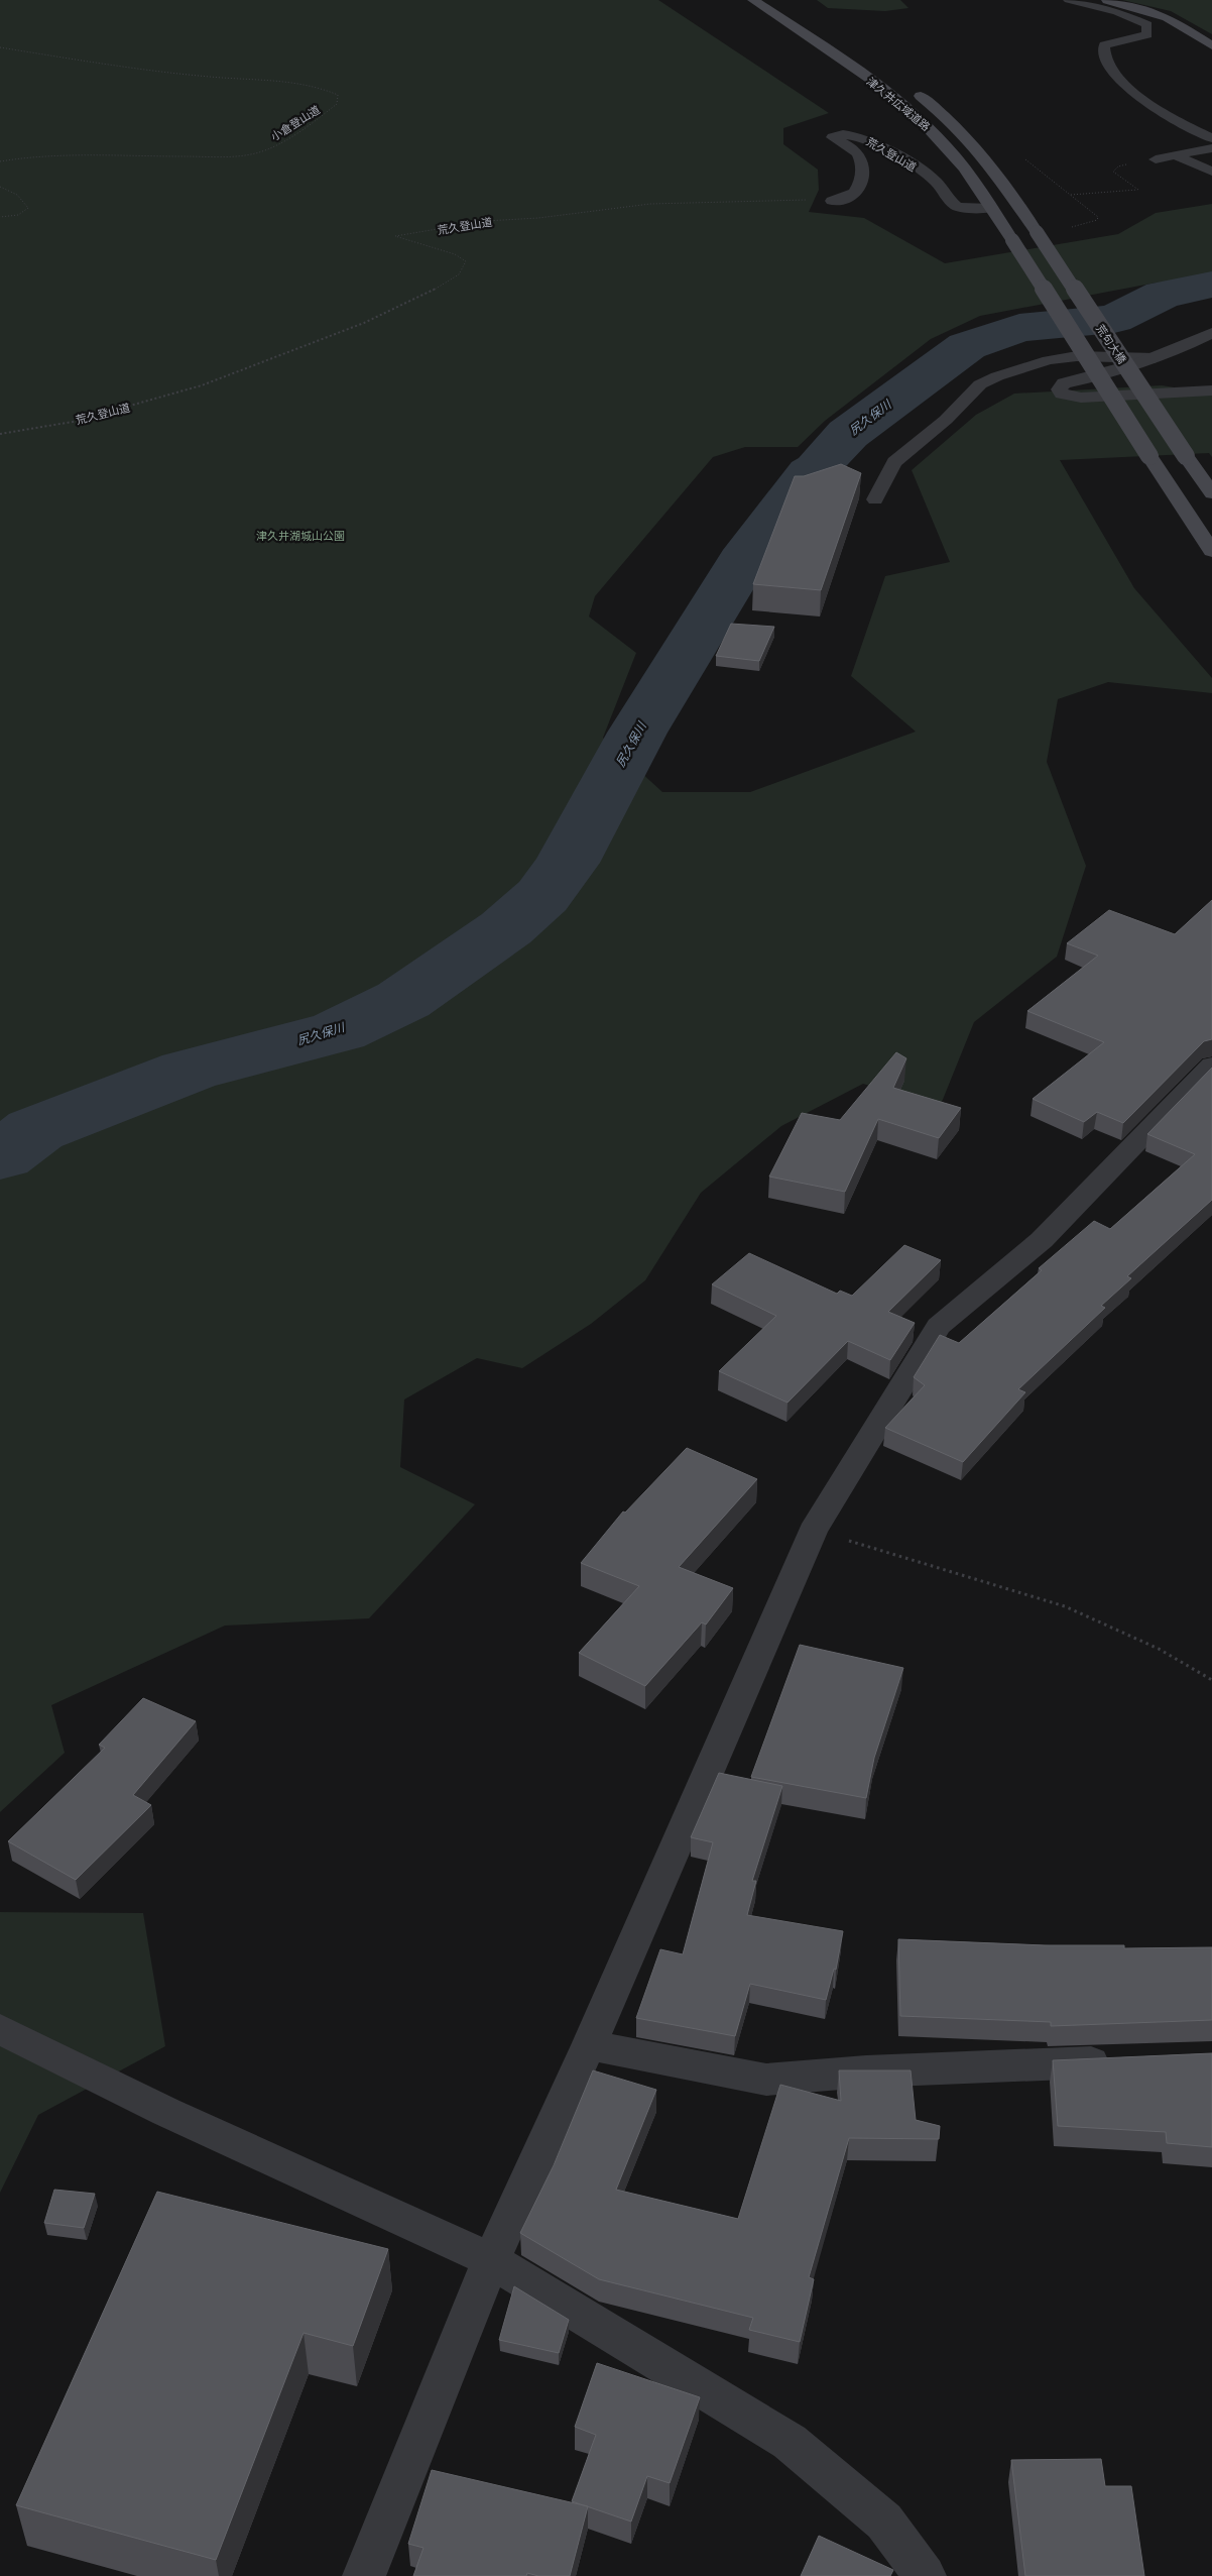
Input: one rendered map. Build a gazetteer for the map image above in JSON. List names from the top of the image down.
{
  "streets": {
    "main road": ["津久井広域道路", "荒句大橋"],
    "street": ["荒久登山道"],
    "path": ["小倉登山道"]
  },
  "crossings": [
    ["津久井広域道路", "荒久登山道"],
    ["津久井広域道路", "荒句大橋"]
  ],
  "water": ["尻久保川"],
  "parks": ["津久井湖城山公園"]
}
